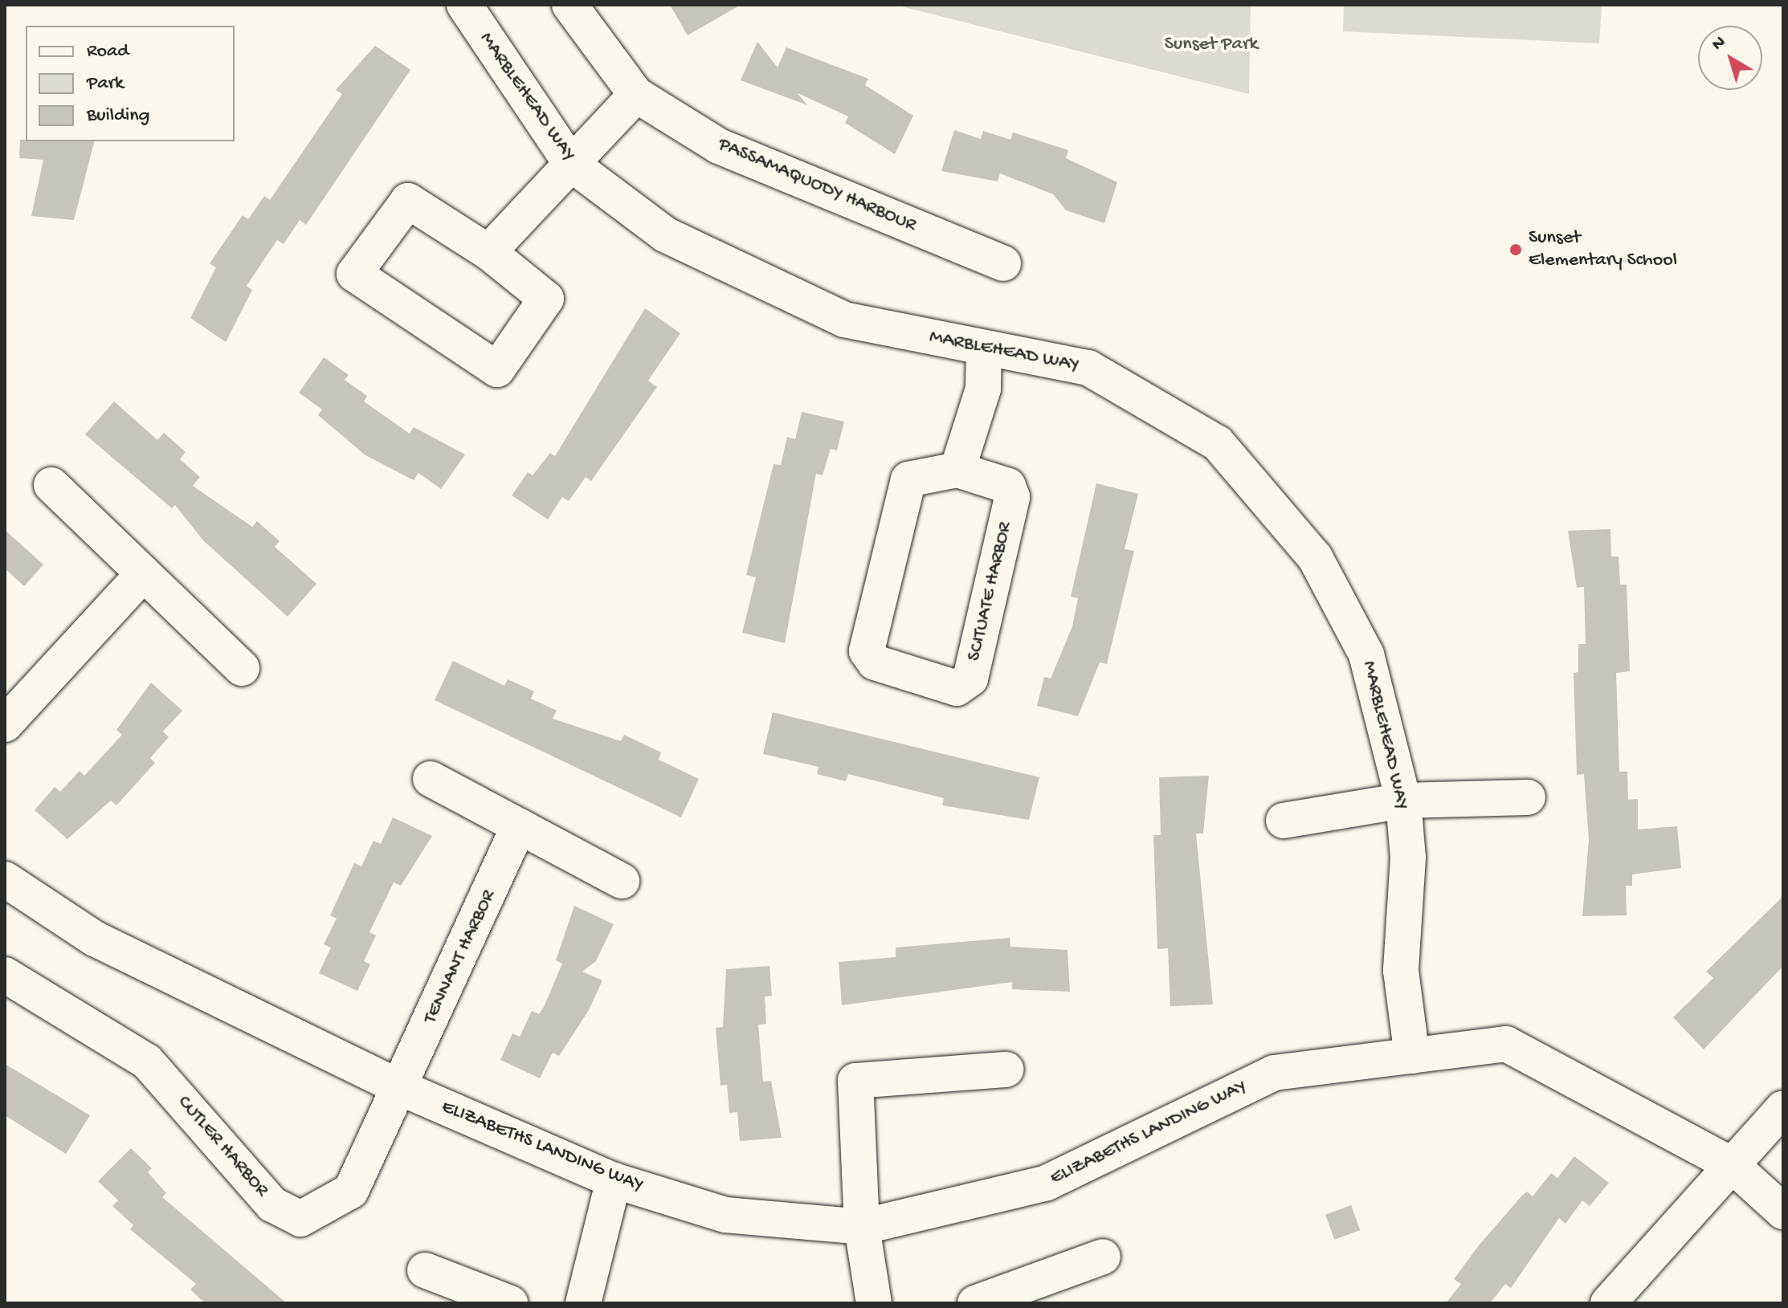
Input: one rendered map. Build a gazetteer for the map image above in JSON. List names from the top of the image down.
{
  "streets": {
    "street": [
      "MARBLEHEAD WAY",
      "PASSAMAQUODY HARBOUR",
      "SCITUATE HARBOR",
      "TENNANT HARBOR",
      "ELIZABETHS LANDING WAY",
      "CUTLER HARBOR"
    ]
  },
  "crossings": [
    ["MARBLEHEAD WAY", "ELIZABETHS LANDING WAY"],
    ["TENNANT HARBOR", "ELIZABETHS LANDING WAY"],
    ["TENNANT HARBOR", "CUTLER HARBOR"],
    ["ELIZABETHS LANDING WAY", "CUTLER HARBOR"]
  ],
  "parks": ["Sunset Park"],
  "places": ["Sunset Elementary School"],
  "legend": ["Road", "Park", "Building"],
  "north": "top left"
}
